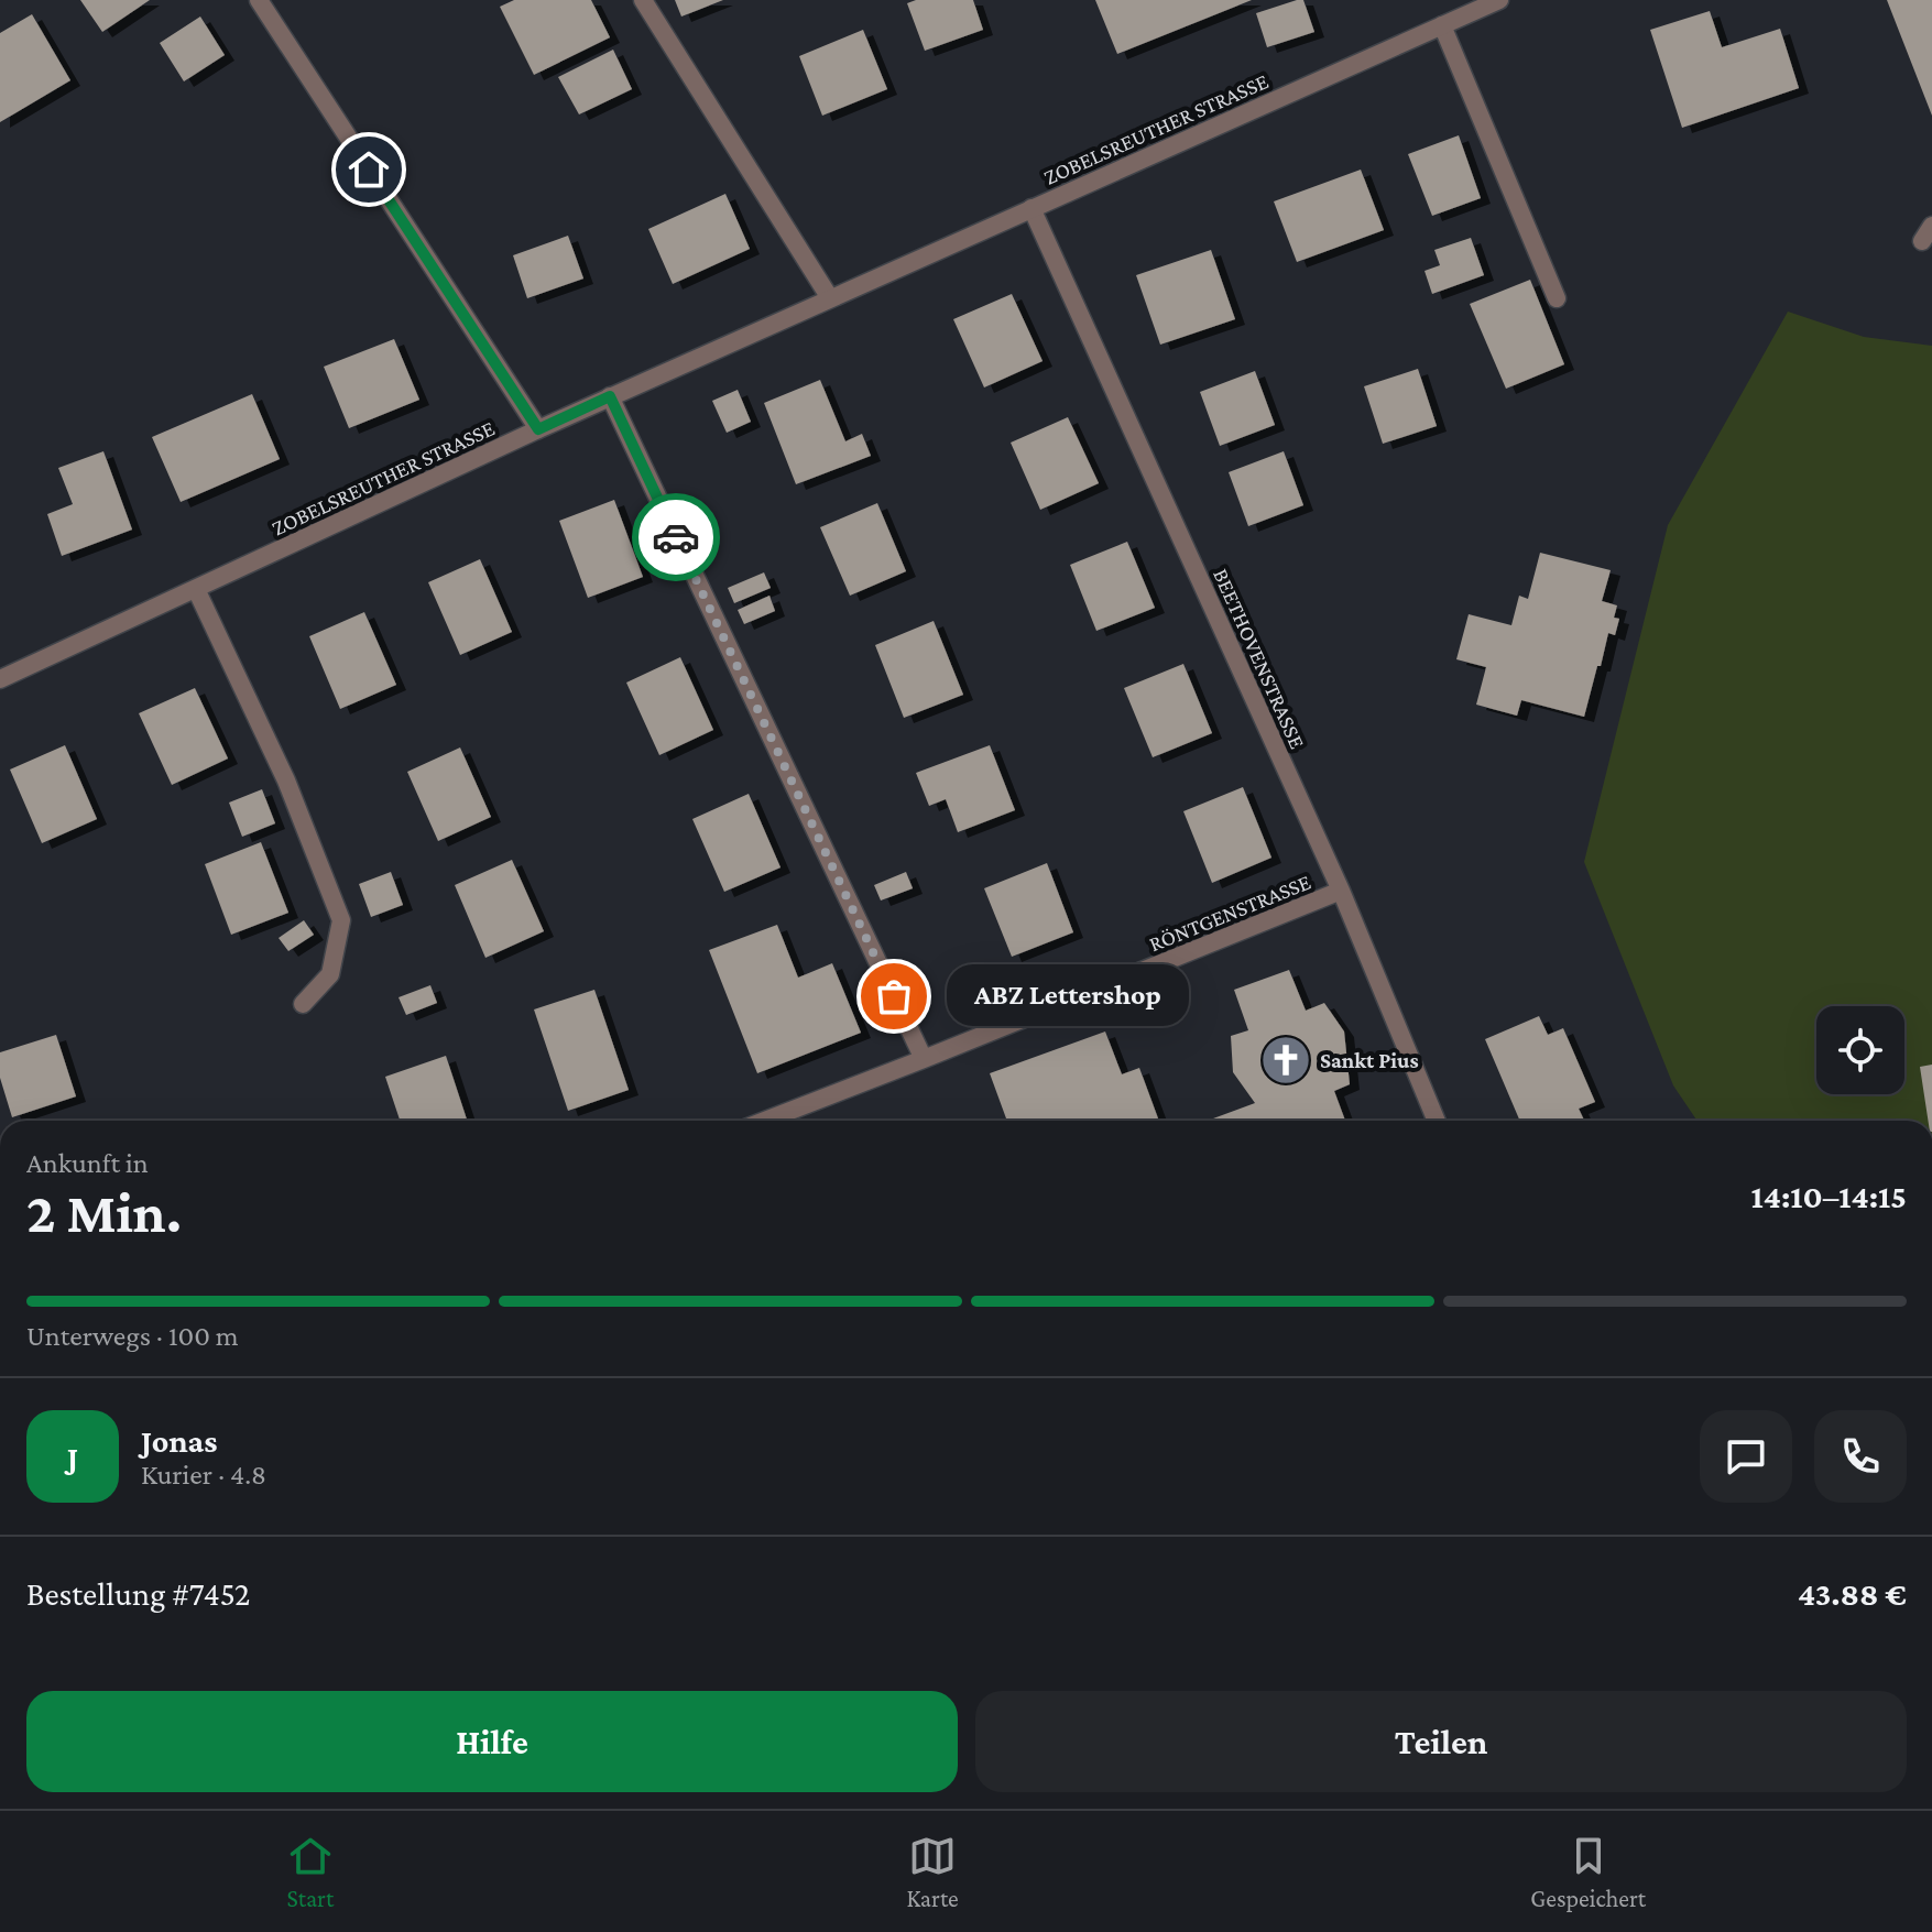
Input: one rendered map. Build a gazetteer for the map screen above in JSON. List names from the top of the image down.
{
  "streets": {
    "street": ["ZOBELSREUTHER STRASSE", "BEETHOVENSTRASSE", "RÖNTGENSTRASSE"]
  },
  "crossings": [
    ["ZOBELSREUTHER STRASSE", "BEETHOVENSTRASSE"],
    ["BEETHOVENSTRASSE", "RÖNTGENSTRASSE"]
  ],
  "places": {
    "other": ["ABZ Lettershop"],
    "church": ["Sankt Pius"]
  },
  "page": {
    "bubble": "ABZ Lettershop",
    "heading": ["2 Min.", "Ankunft in", "14:10–14:15"],
    "panel": [
      "Jonas",
      "Kurier · 4.8",
      "Bestellung #7452",
      "43.88 €"
    ],
    "bar": "Unterwegs · 100 m",
    "round": "J",
    "buttons": ["Hilfe", "Teilen"],
    "tabs": ["Start", "Karte", "Gespeichert"]
  }
}
